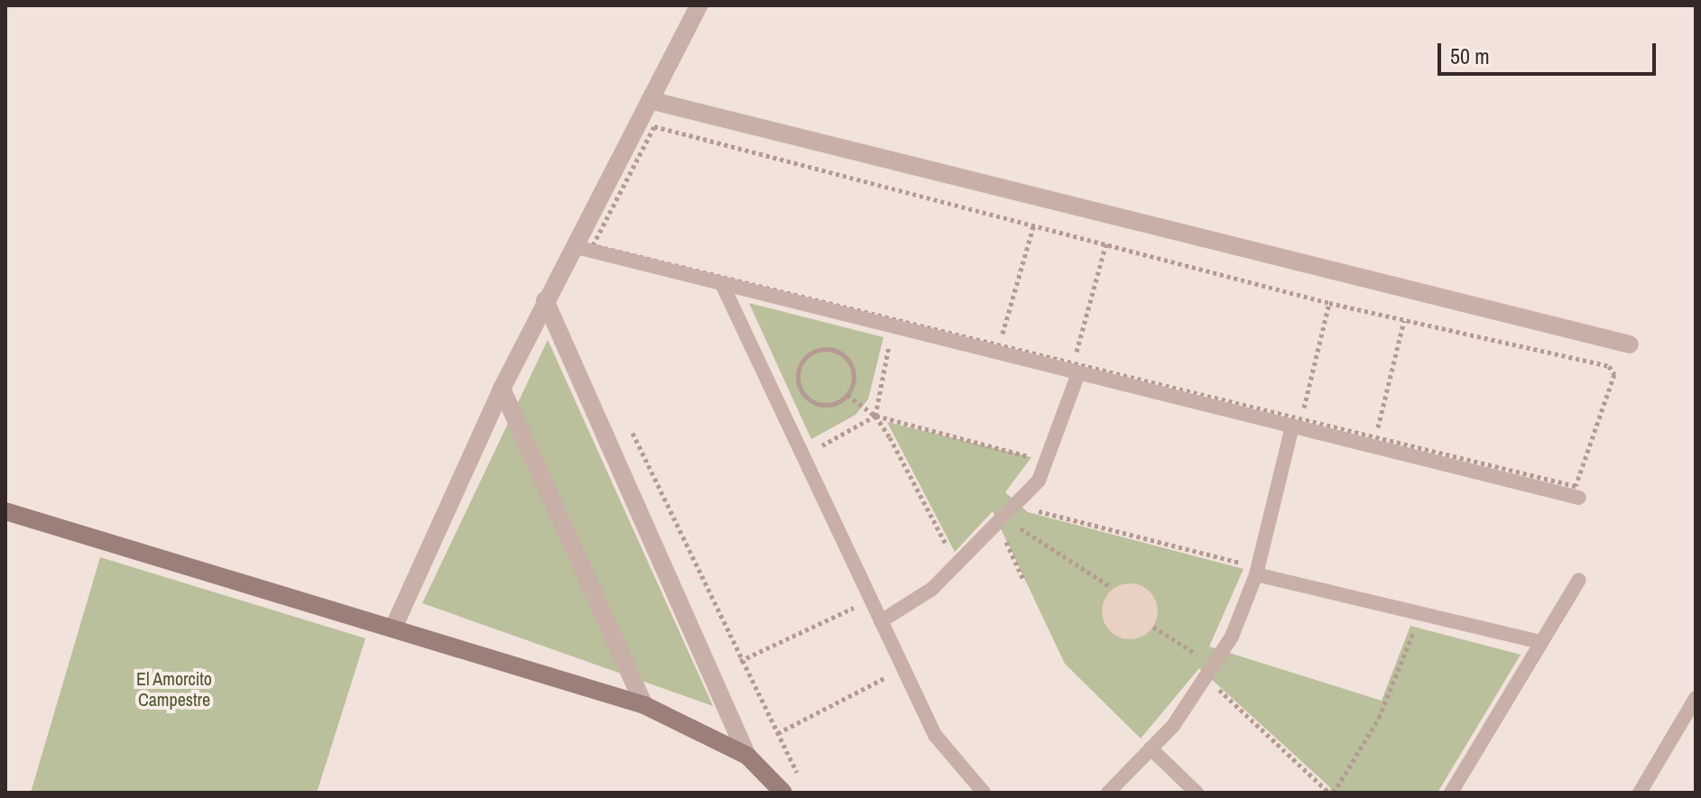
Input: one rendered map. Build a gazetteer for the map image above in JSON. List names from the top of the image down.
{
  "parks": ["El Amorcito Campestre"],
  "scale_bar": "50 m"
}
